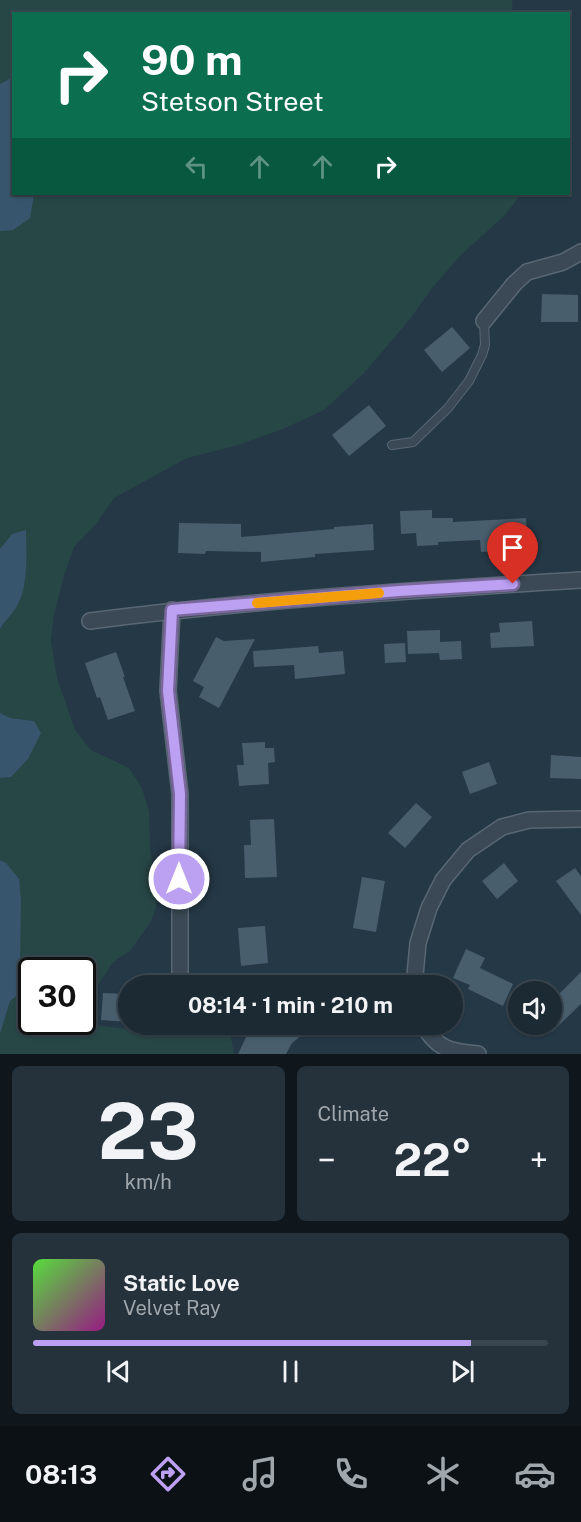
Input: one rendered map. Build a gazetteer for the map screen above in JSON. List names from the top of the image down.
{
  "page": {
    "turn": ["90 m", "Stetson Street"],
    "limit": "30",
    "trip": "08:14 · 1 min · 210 m",
    "tile": [
      ["23", "km/h"],
      "Climate"
    ],
    "heat": ["−", "22°", "+"],
    "song": ["Static Love", "Velvet Ray"],
    "tabs": "08:13"
  }
}
